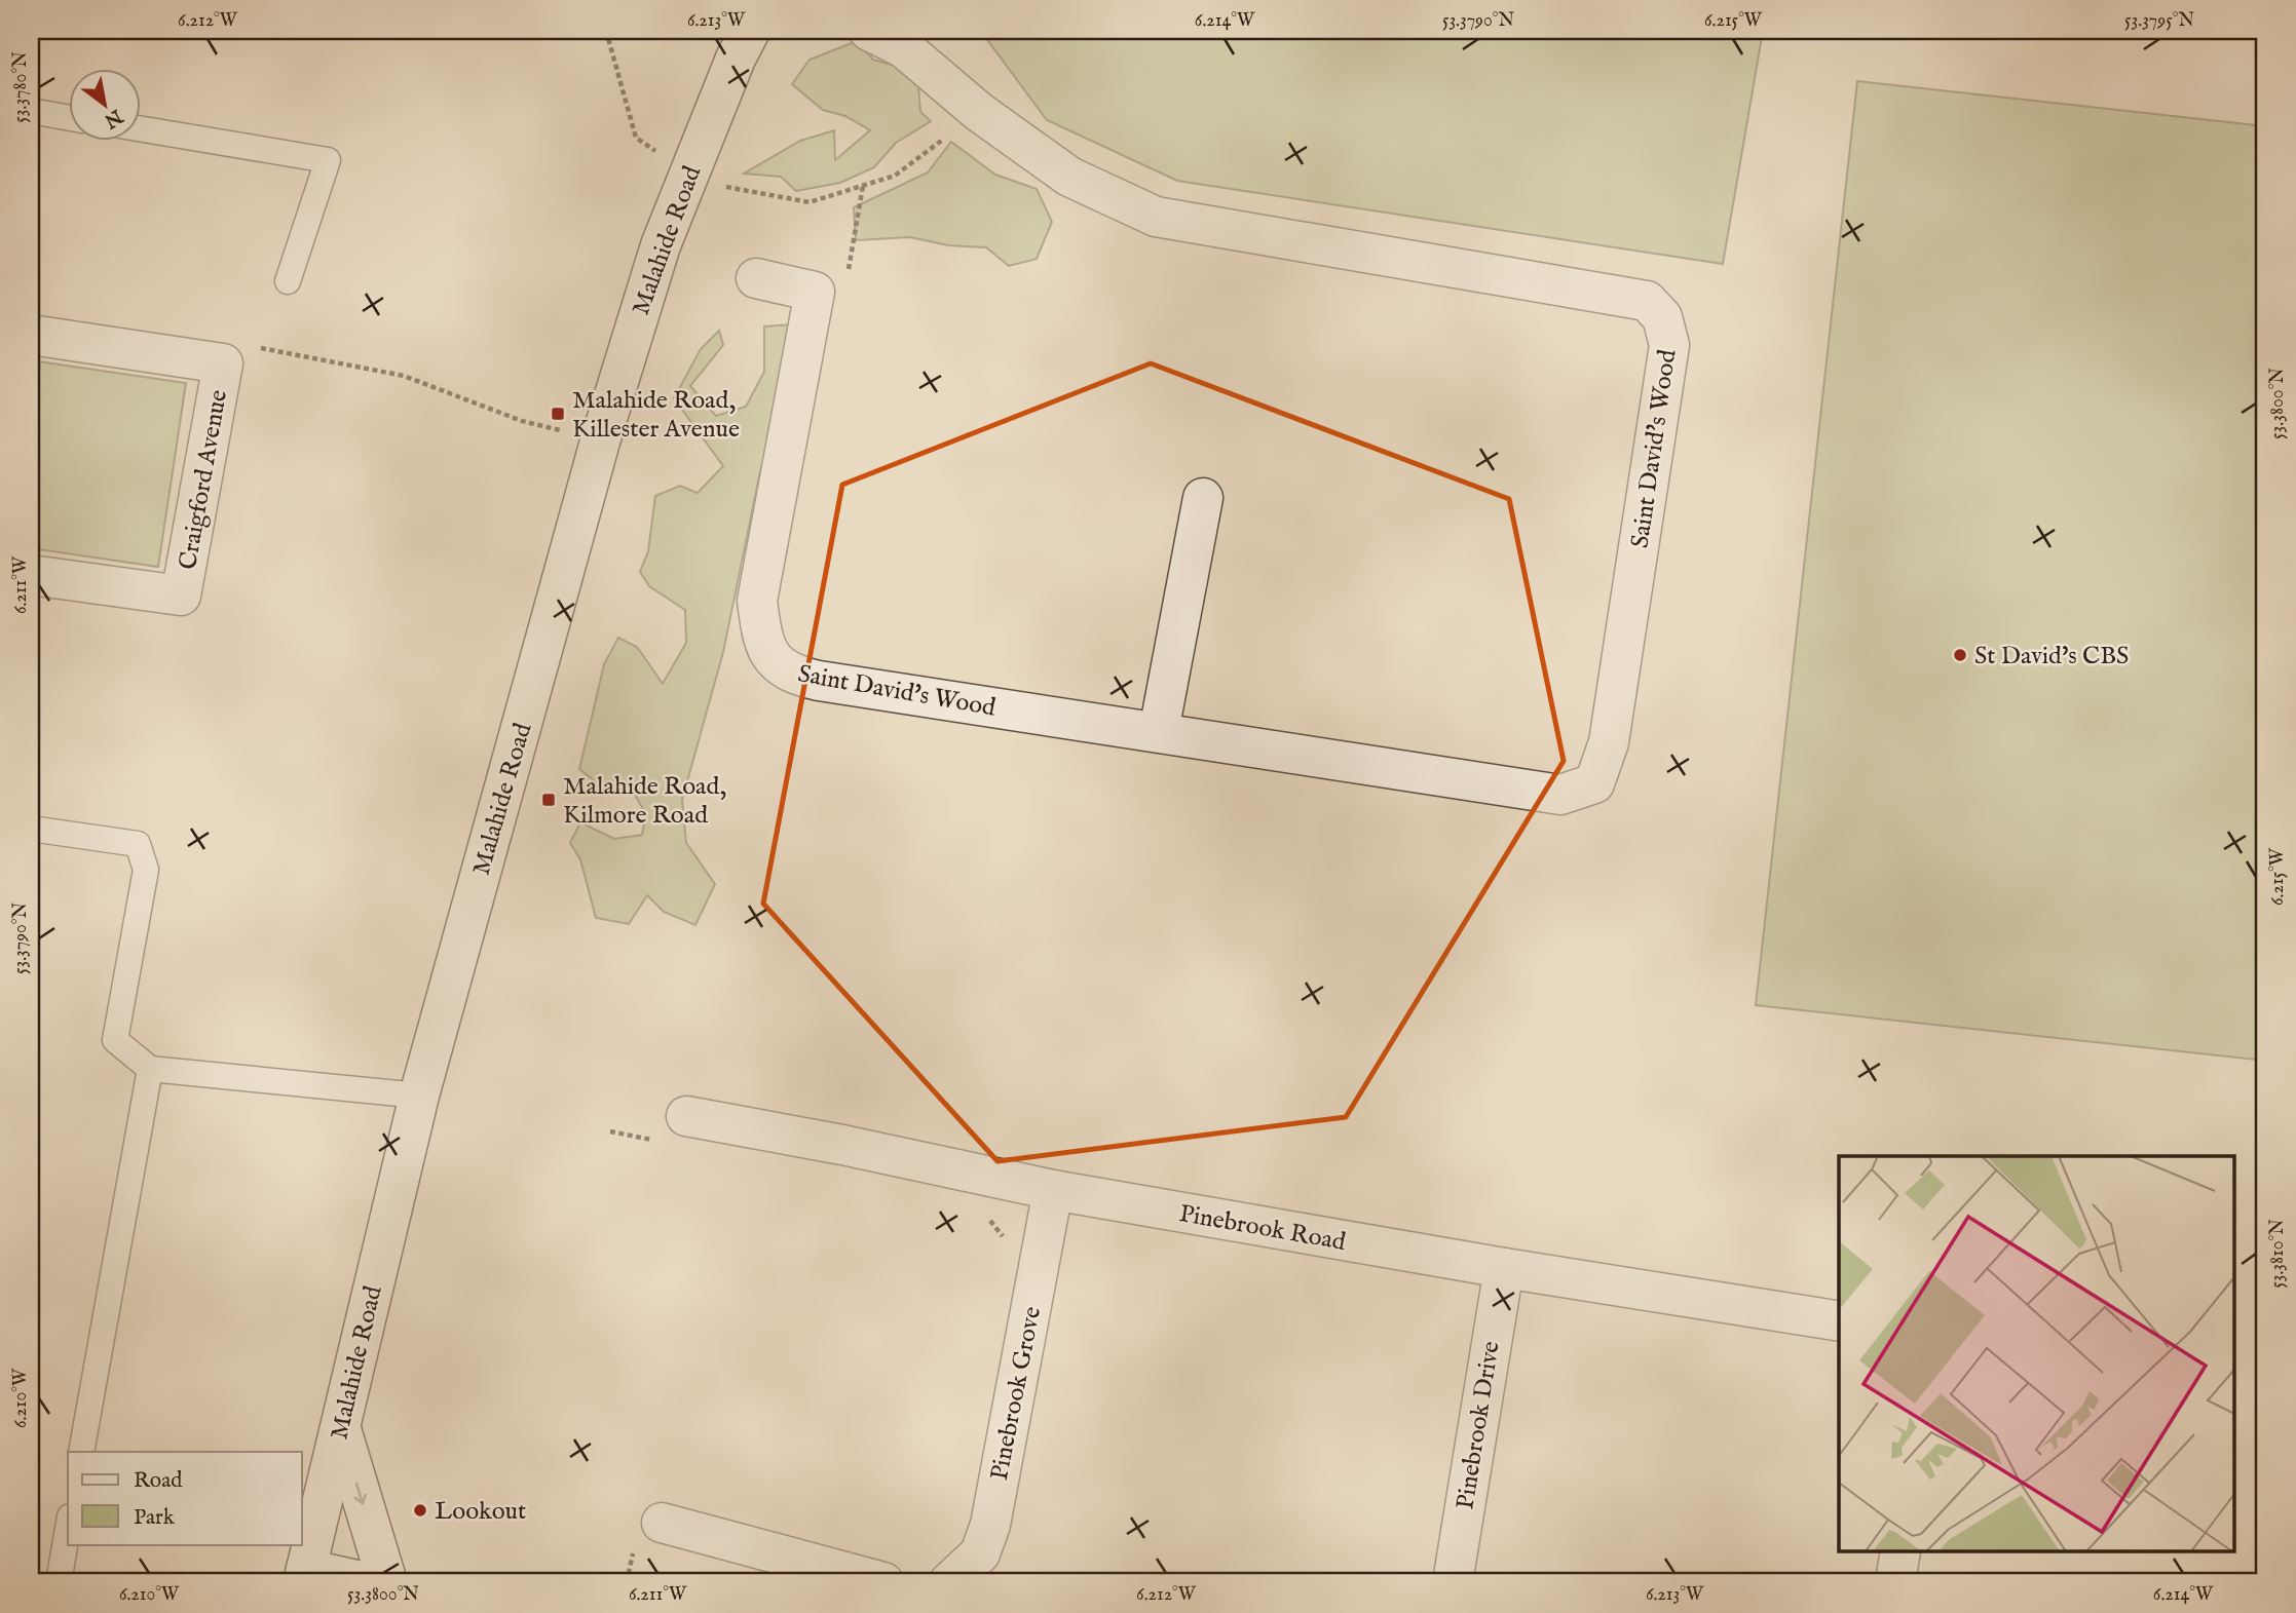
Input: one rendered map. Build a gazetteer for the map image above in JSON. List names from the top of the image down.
{
  "streets": {
    "street": [
      "Malahide Road",
      "Saint David's Wood",
      "Craigford Avenue",
      "Pinebrook Road",
      "Pinebrook Grove",
      "Pinebrook Drive"
    ]
  },
  "crossings": [
    ["Pinebrook Road", "Pinebrook Grove"],
    ["Pinebrook Road", "Pinebrook Drive"]
  ],
  "places": {
    "transit": ["Malahide Road, Killester Avenue", "Malahide Road, Kilmore Road"],
    "other": ["St David's CBS", "Lookout"]
  },
  "legend": ["Road", "Park"],
  "north": "bottom right",
  "coordinates": [
    "6.212°W",
    "6.213°W",
    "6.214°W",
    "53.3790°N",
    "6.215°W",
    "53.3795°N",
    "53.3780°N",
    "53.3800°N",
    "6.211°W",
    "53.3810°N",
    "6.210°W"
  ]
}
